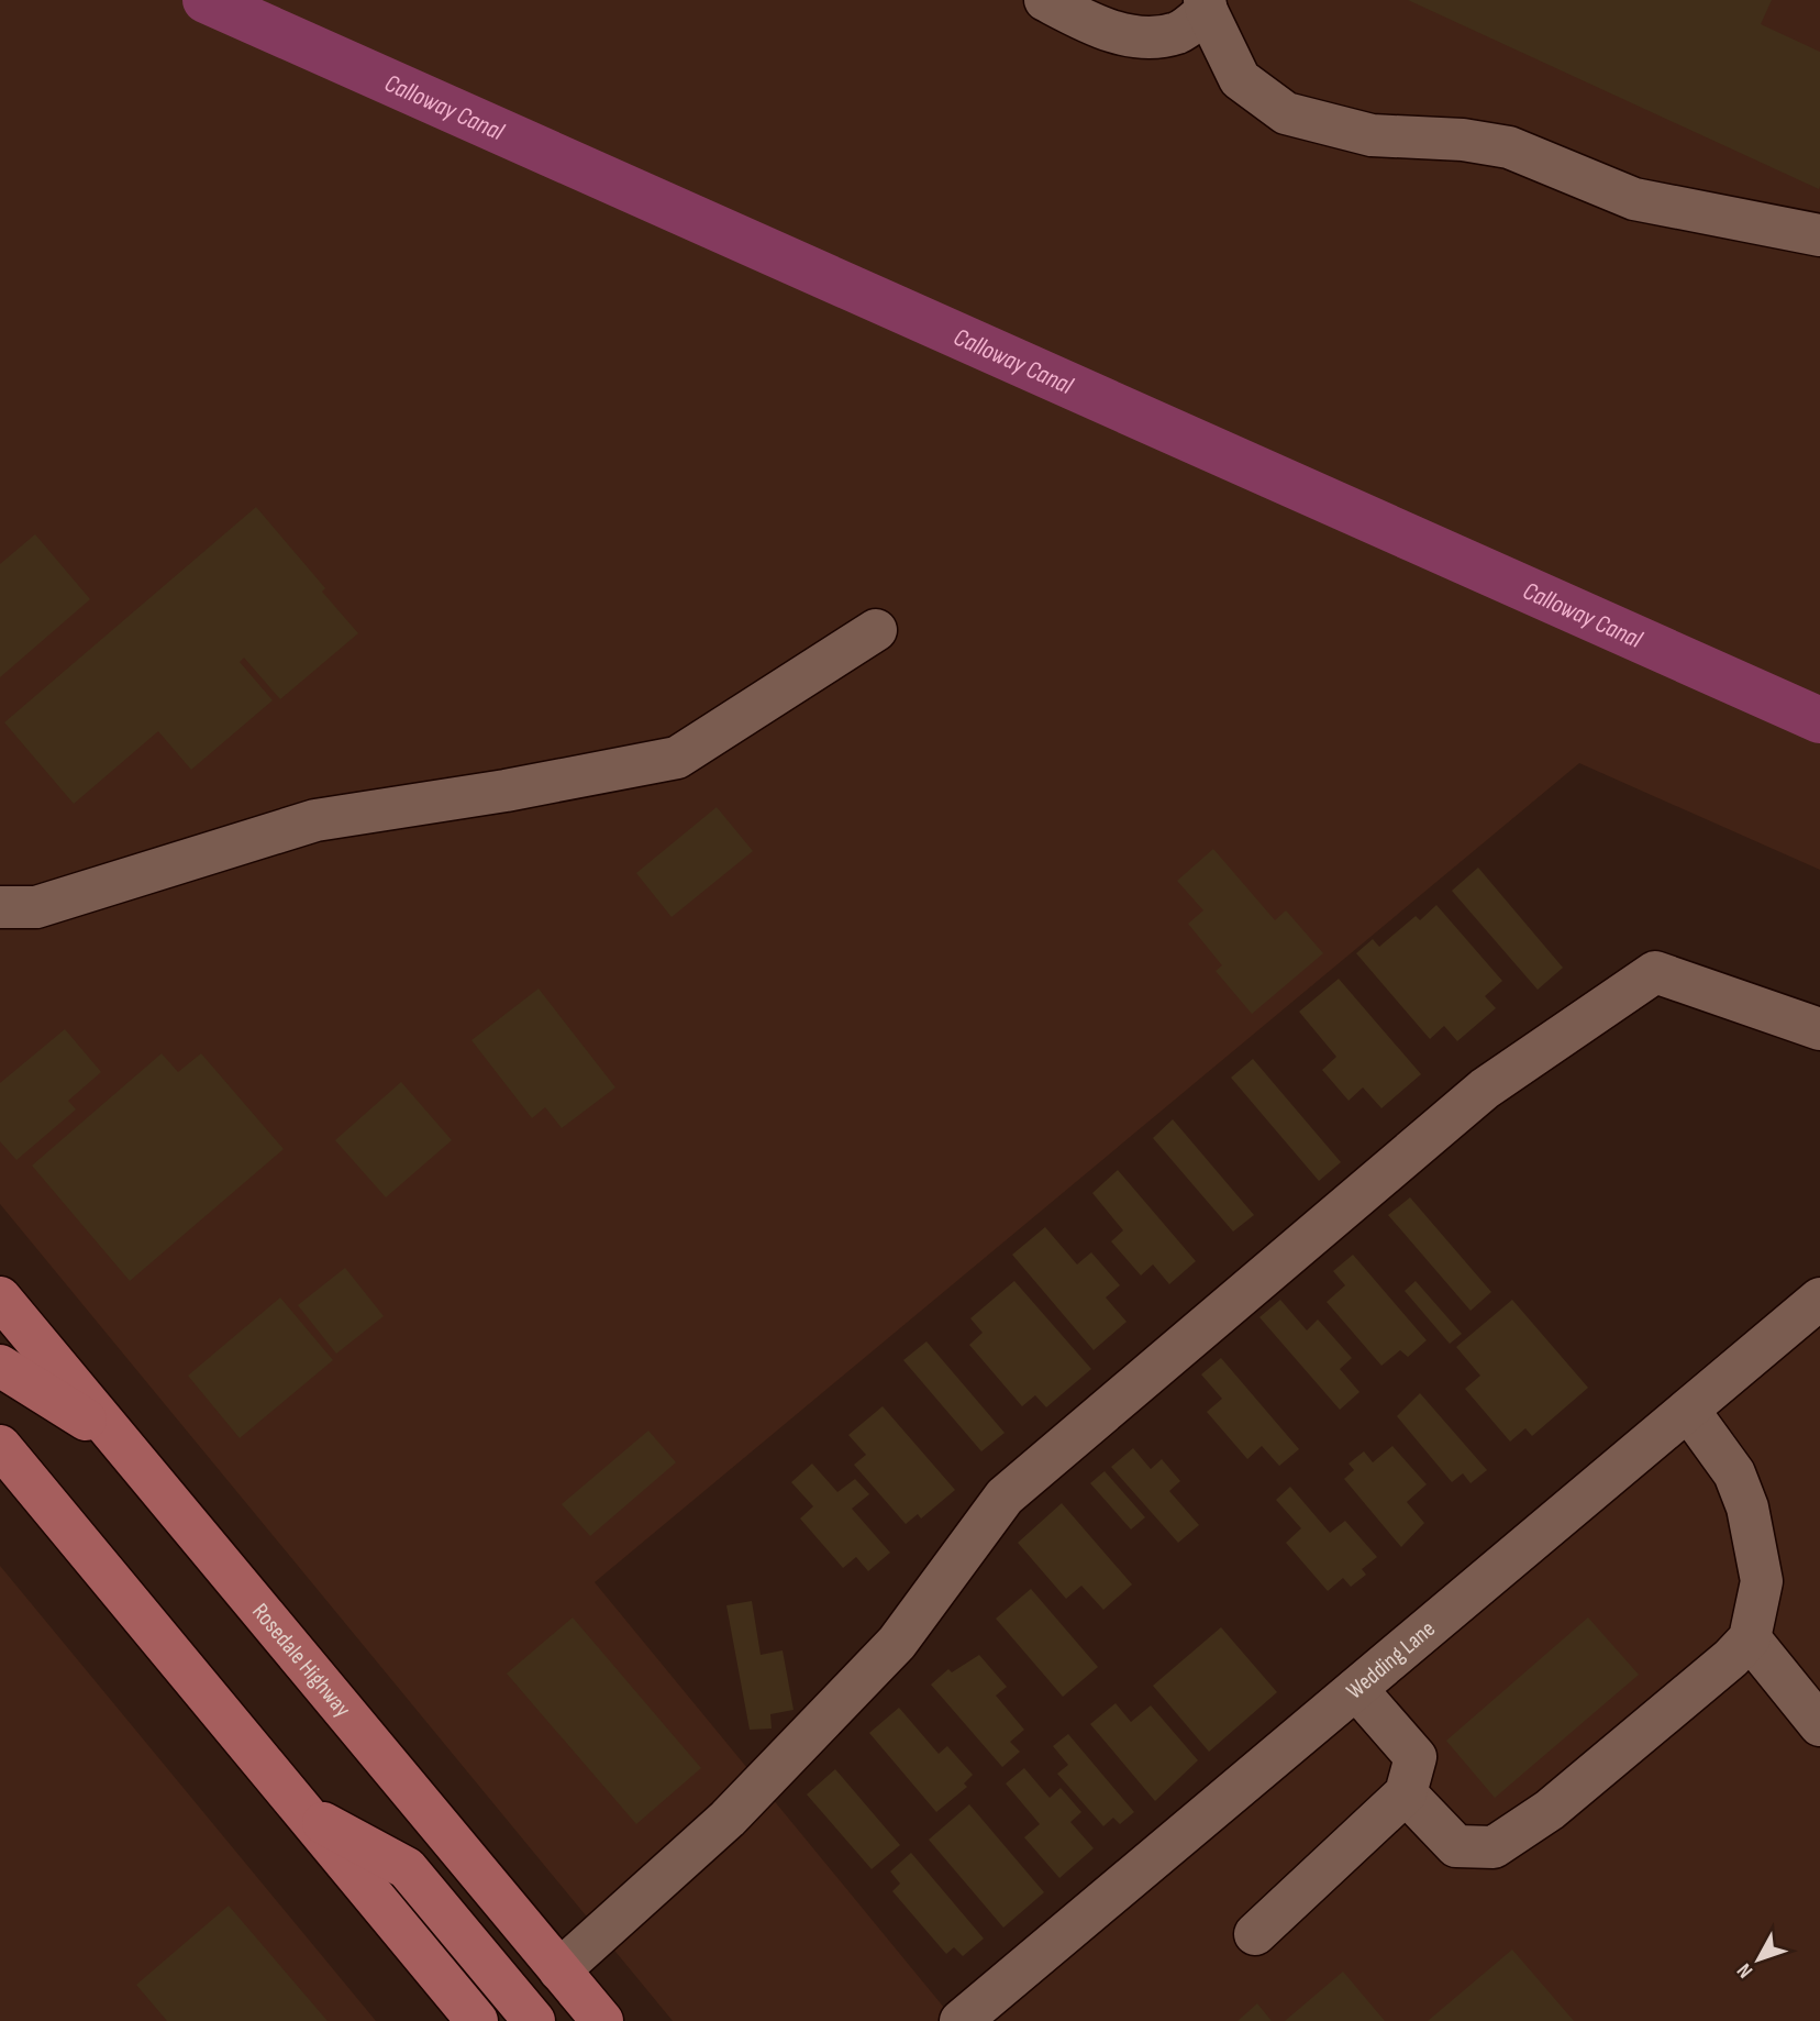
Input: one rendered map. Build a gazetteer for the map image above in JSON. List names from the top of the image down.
{
  "streets": {
    "main road": ["Rosedale Highway"],
    "street": ["Wedding Lane"]
  },
  "water": ["Calloway Canal"],
  "north": "bottom left"
}
